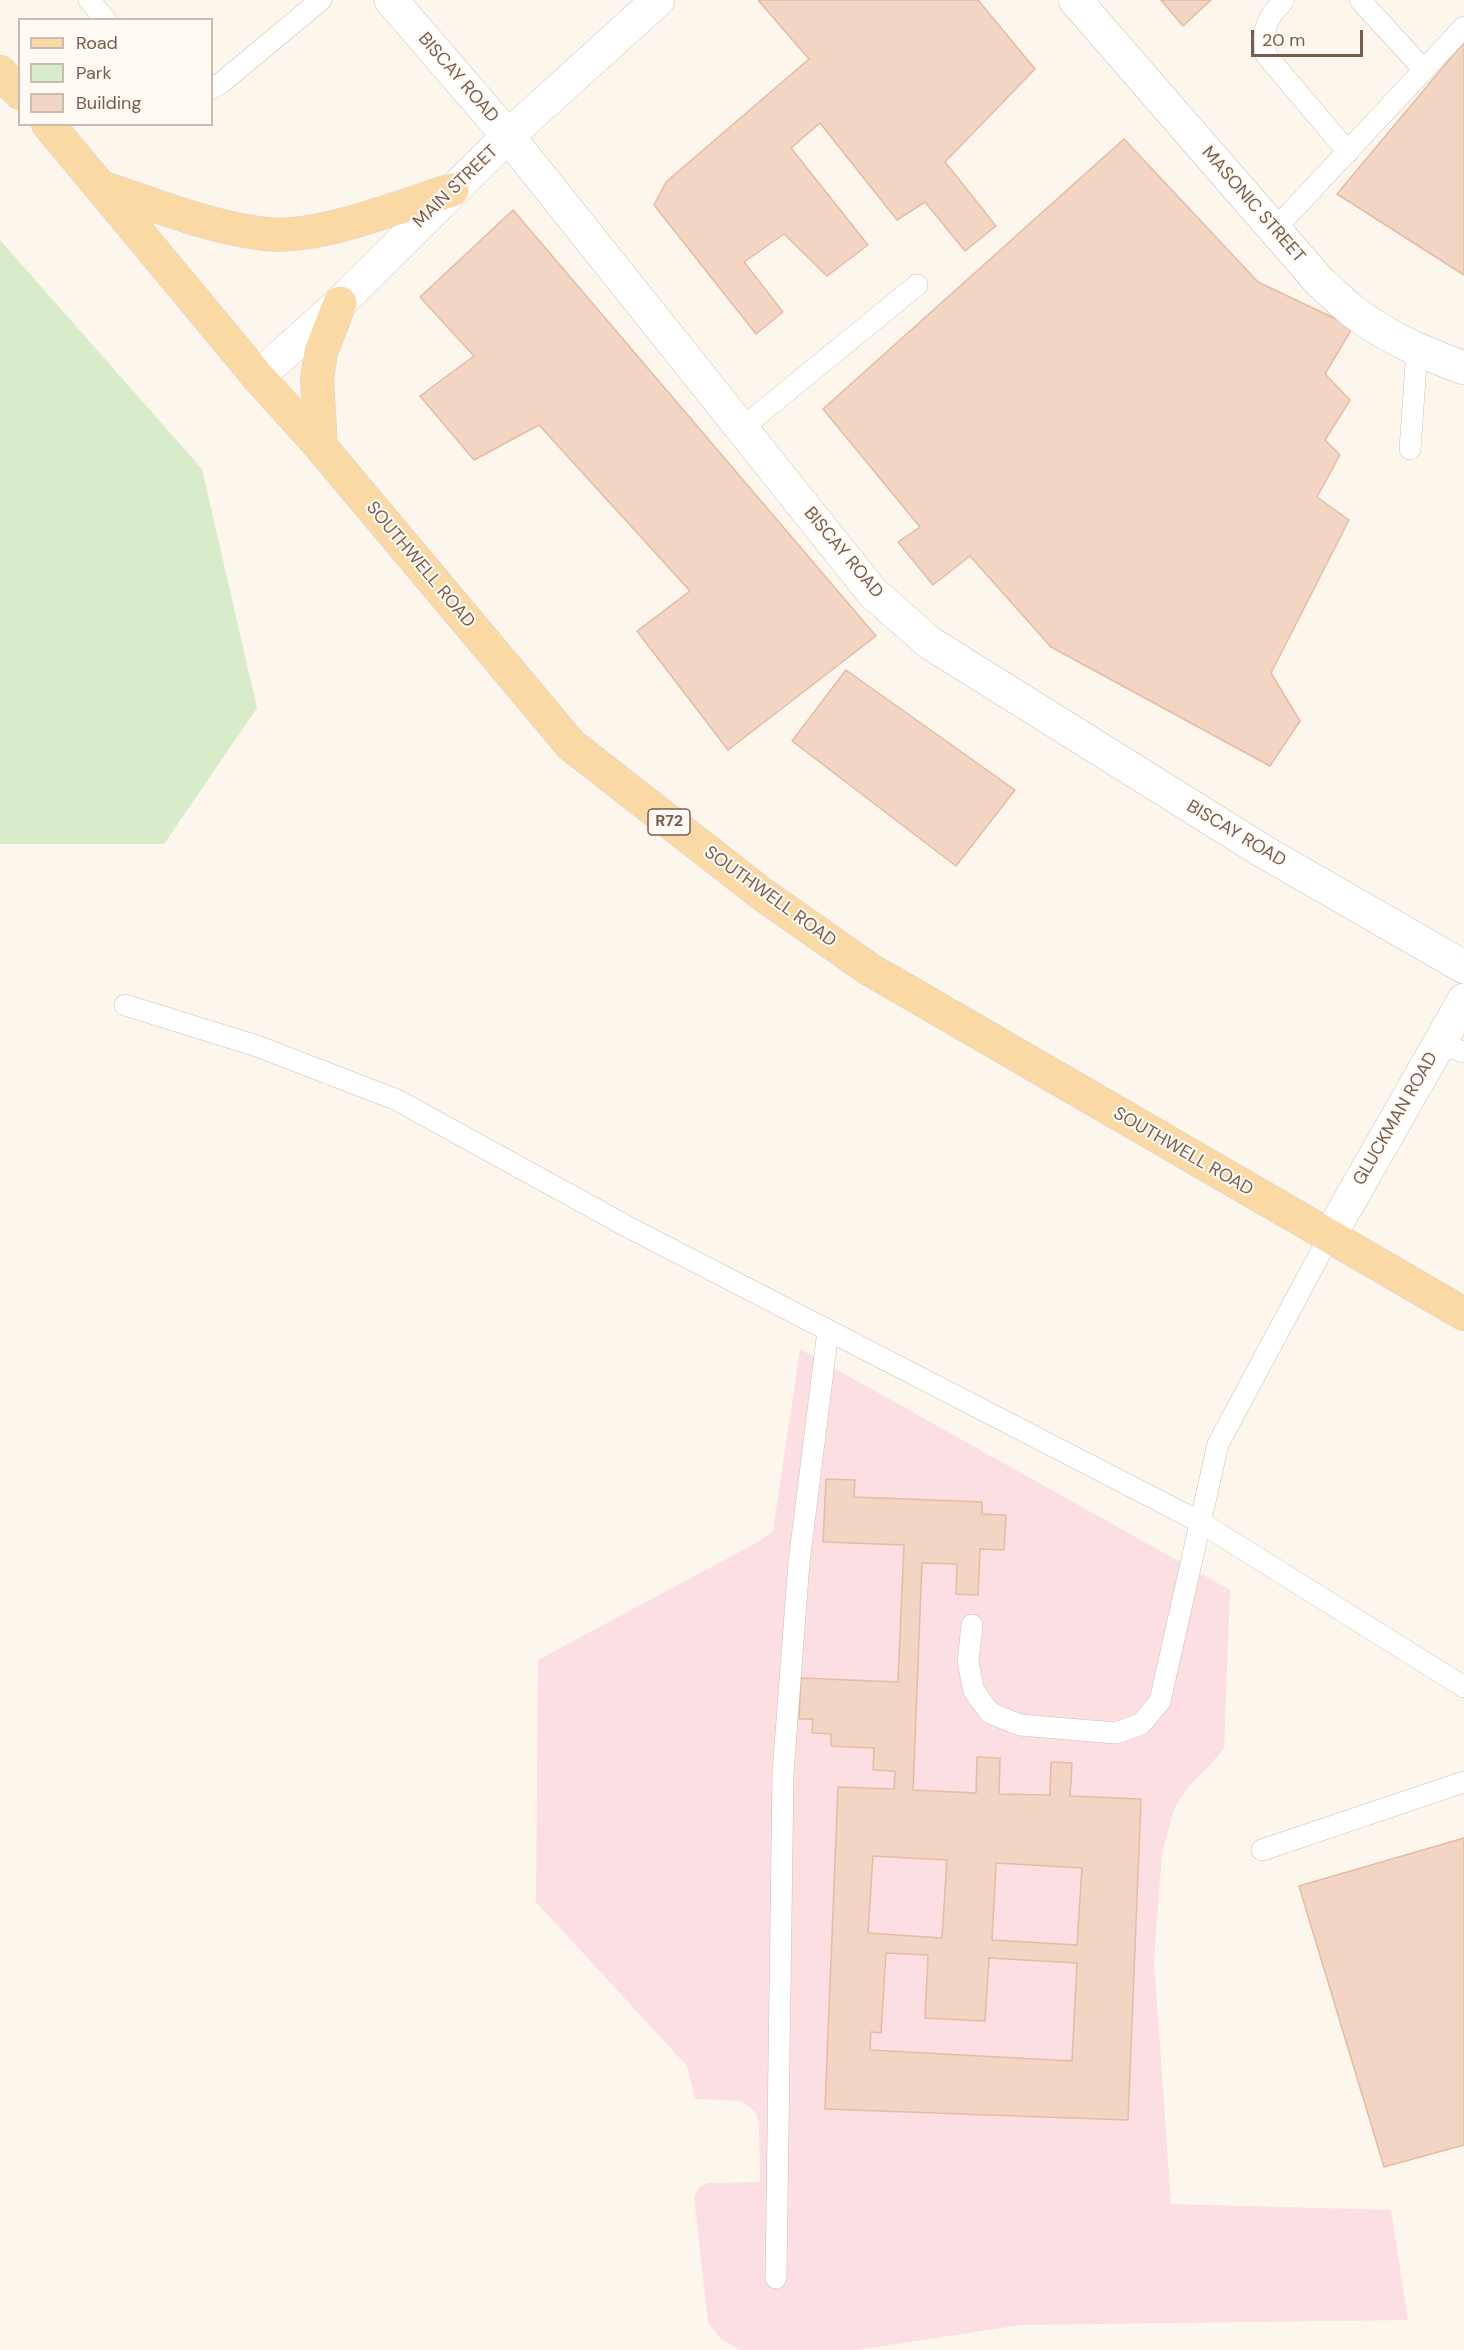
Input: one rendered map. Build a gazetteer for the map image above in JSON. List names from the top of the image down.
{
  "streets": {
    "main road": ["SOUTHWELL ROAD", "R72"],
    "street": [
      "BISCAY ROAD",
      "MAIN STREET",
      "MASONIC STREET",
      "GLUCKMAN ROAD"
    ]
  },
  "crossings": [
    ["BISCAY ROAD", "MAIN STREET"],
    ["MAIN STREET", "SOUTHWELL ROAD"],
    ["SOUTHWELL ROAD", "GLUCKMAN ROAD"]
  ],
  "legend": ["Road", "Park", "Building"],
  "scale_bar": "20 m"
}
